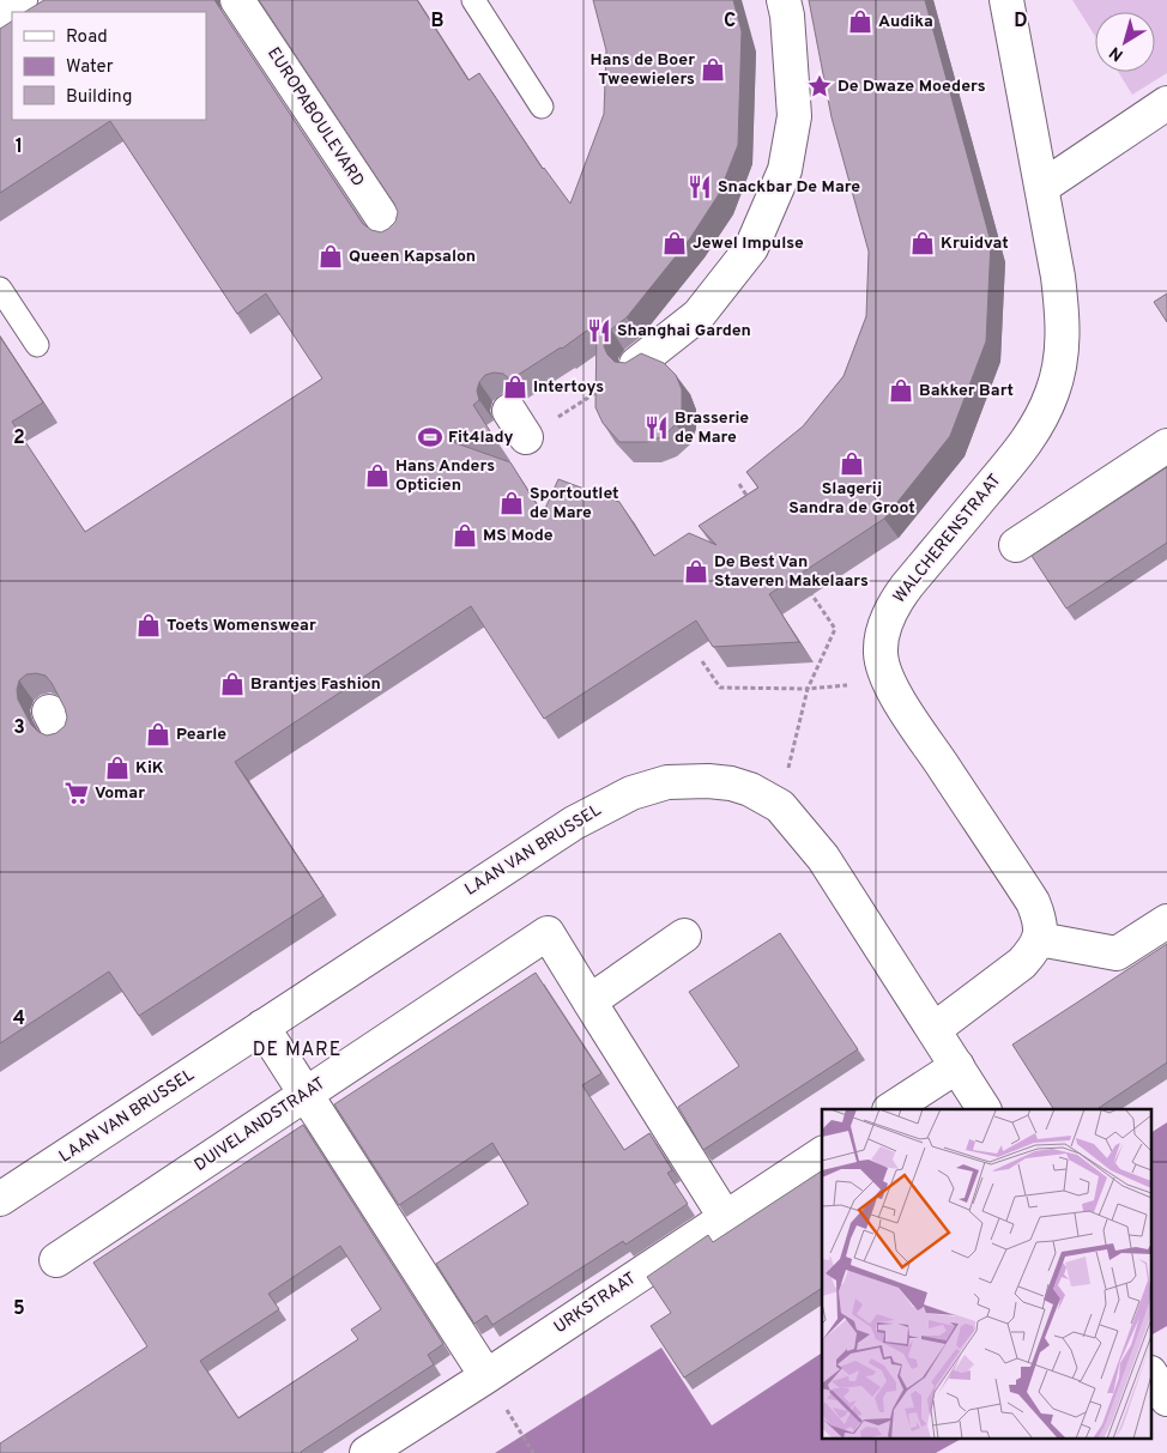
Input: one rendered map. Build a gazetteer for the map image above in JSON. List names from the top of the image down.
{
  "streets": {
    "street": [
      "EUROPABOULEVARD",
      "WALCHERENSTRAAT",
      "LAAN VAN BRUSSEL",
      "DUIVELANDSTRAAT",
      "URKSTRAAT"
    ]
  },
  "crossings": [
    ["DUIVELANDSTRAAT", "URKSTRAAT"]
  ],
  "districts": ["DE MARE"],
  "places": {
    "shop": [
      "Audika",
      "Hans de Boer Tweewielers",
      "Jewel Impulse",
      "Kruidvat",
      "Queen Kapsalon",
      "Intertoys",
      "Bakker Bart",
      "Slagerij Sandra de Groot",
      "Hans Anders Opticien",
      "Sportoutlet de Mare",
      "MS Mode",
      "De Best Van Staveren Makelaars",
      "Toets Womenswear",
      "Brantjes Fashion",
      "Pearle",
      "KiK"
    ],
    "place": ["De Dwaze Moeders"],
    "restaurant": ["Snackbar De Mare", "Shanghai Garden", "Brasserie de Mare"],
    "sports": ["Fit4lady"],
    "supermarket": ["Vomar"]
  },
  "legend": ["Road", "Water", "Building"],
  "north": "bottom left",
  "grid": {
    "columns": ["B", "C", "D"],
    "rows": [
      "1",
      "2",
      "3",
      "4",
      "5"
    ]
  }
}
